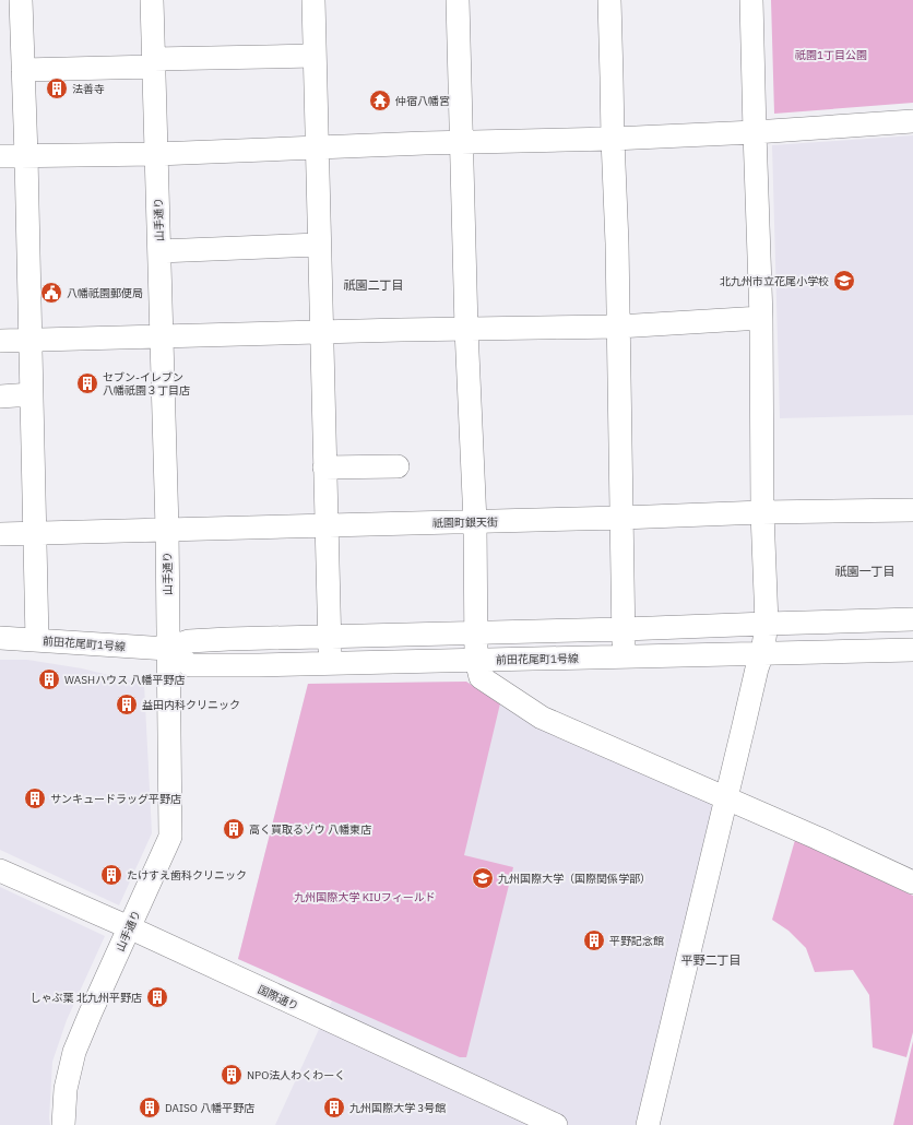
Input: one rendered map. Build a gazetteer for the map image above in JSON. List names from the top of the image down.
{
  "streets": {
    "street": [
      "山手通り",
      "祇園町銀天街",
      "前田花尾町1号線",
      "国際通り"
    ]
  },
  "crossings": [
    ["山手通り", "祇園町銀天街"],
    ["山手通り", "前田花尾町1号線"],
    ["山手通り", "国際通り"]
  ],
  "districts": ["祇園二丁目", "祇園一丁目", "平野二丁目"],
  "parks": ["祇園1丁目公園", "九州国際大学 KIUフィールド"],
  "places": {
    "building": [
      "法善寺",
      "セブン-イレブン 八幡祇園３丁目店",
      "WASHハウス 八幡平野店",
      "益田内科クリニック",
      "サンキュードラッグ平野店",
      "高く買取るゾウ 八幡東店",
      "たけすえ歯科クリニック",
      "平野記念館",
      "しゃぶ葉 北九州平野店",
      "NPO法人わくわーく",
      "DAISO 八幡平野店",
      "九州国際大学 3号館"
    ],
    "temple": ["仲宿八幡宮"],
    "school or university": ["北九州市立花尾小学校", "九州国際大学（国際関係学部）"],
    "public building": ["八幡祇園郵便局"]
  }
}
